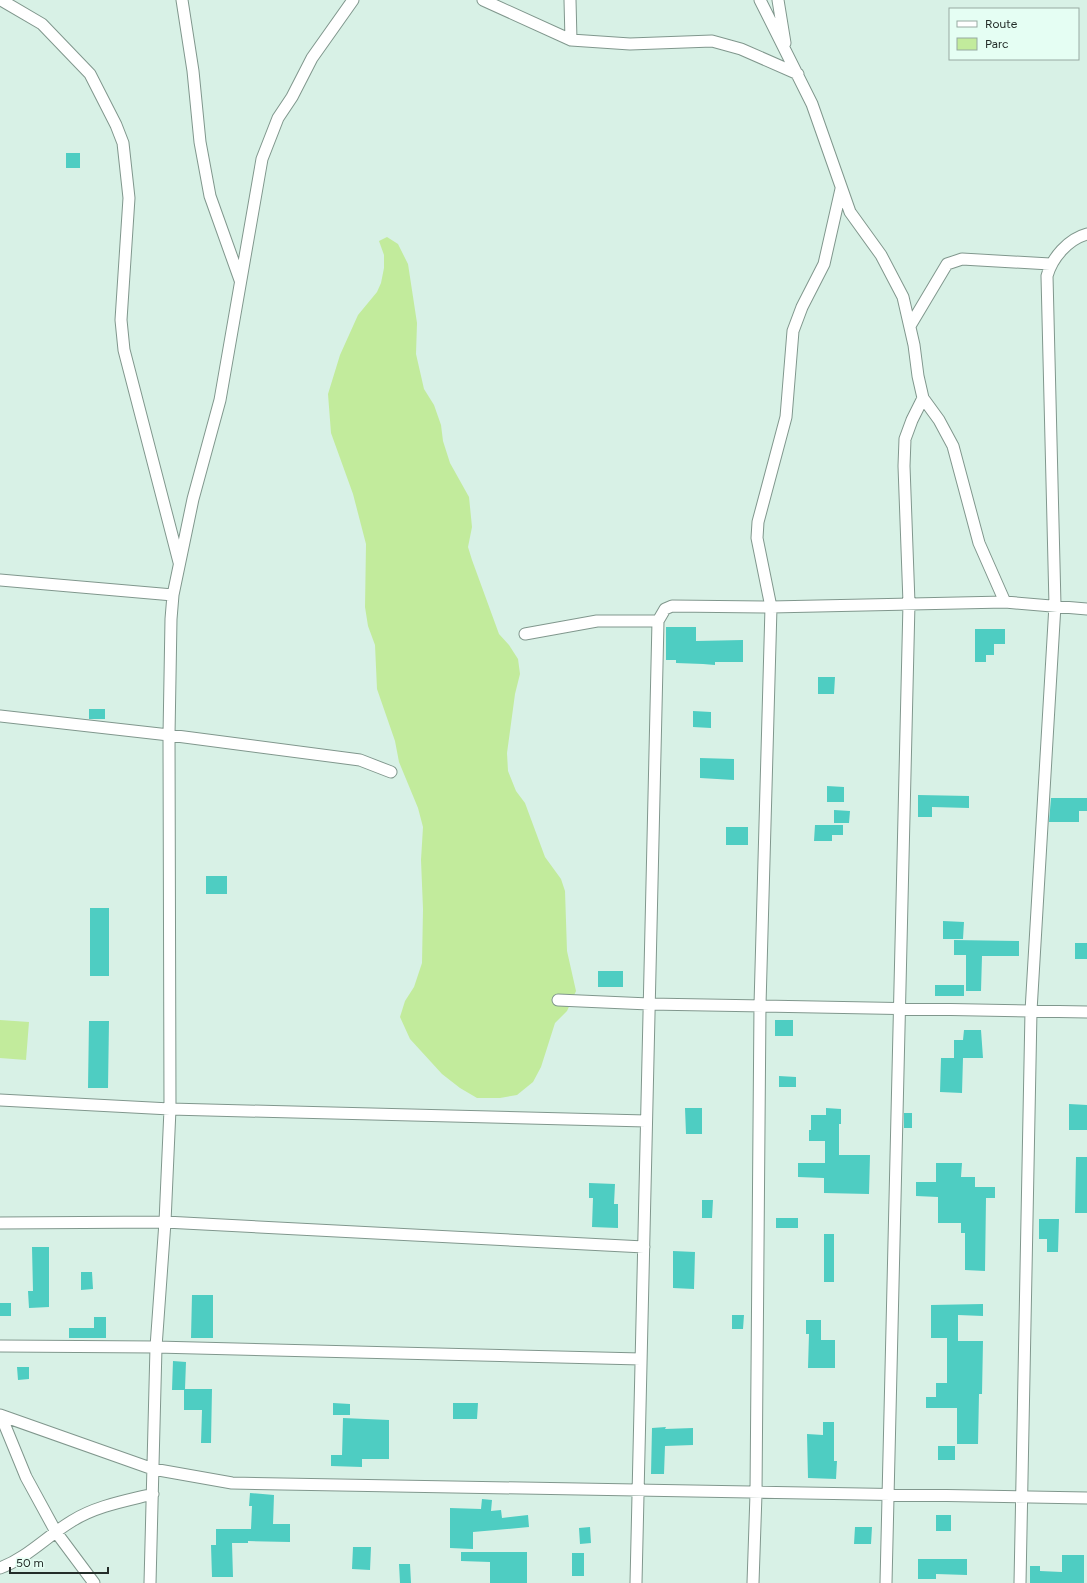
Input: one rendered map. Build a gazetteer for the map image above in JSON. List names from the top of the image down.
{
  "legend": ["Route", "Parc"],
  "scale_bar": "50 m"
}
